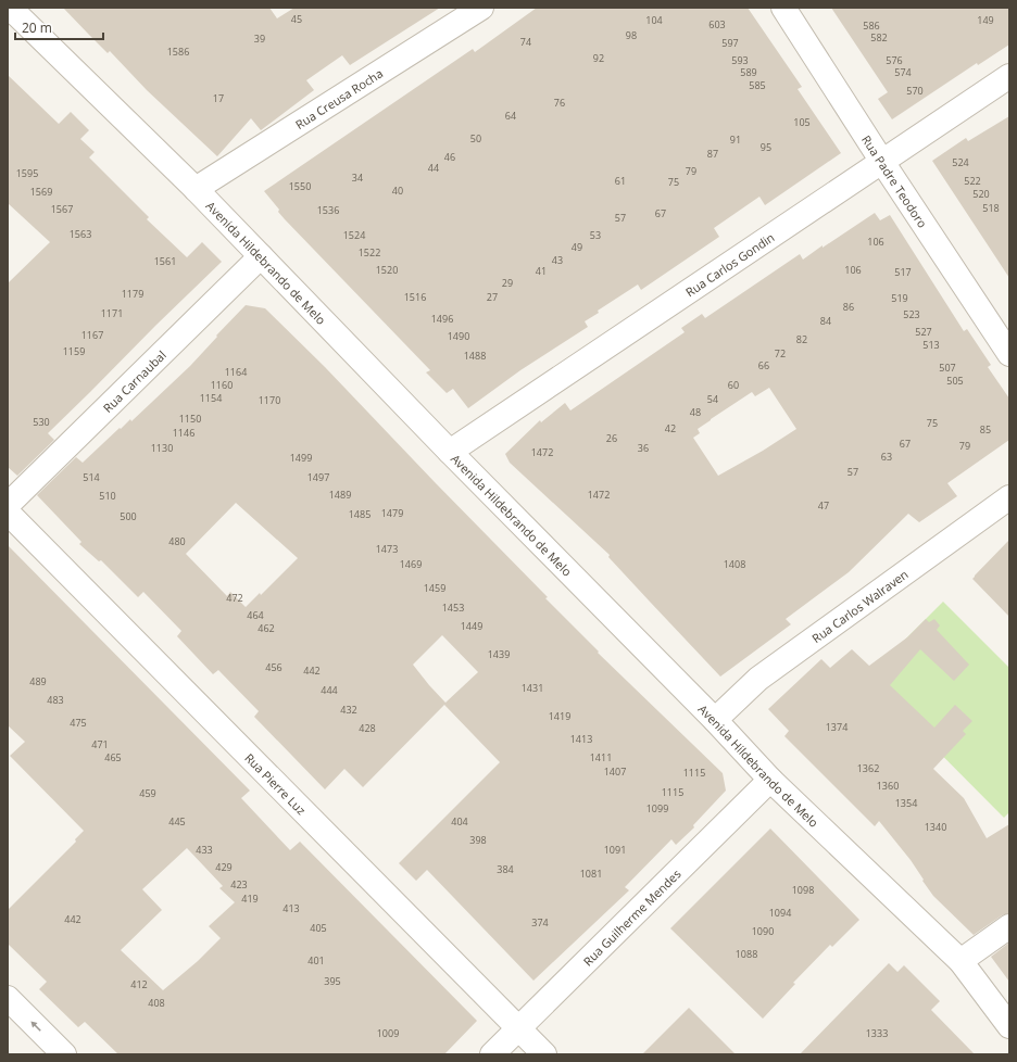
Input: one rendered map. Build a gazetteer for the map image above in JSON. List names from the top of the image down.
{
  "streets": {
    "street": [
      "Rua Creusa Rocha",
      "Rua Padre Teodoro",
      "Avenida Hildebrando de Melo",
      "Rua Carlos Gondin",
      "Rua Carnaubal",
      "Rua Carlos Walraven",
      "Rua Pierre Luz",
      "Rua Guilherme Mendes"
    ]
  },
  "crossings": [
    ["Rua Creusa Rocha", "Avenida Hildebrando de Melo"],
    ["Rua Padre Teodoro", "Rua Carlos Gondin"],
    ["Avenida Hildebrando de Melo", "Rua Carlos Gondin"],
    ["Avenida Hildebrando de Melo", "Rua Carnaubal"],
    ["Avenida Hildebrando de Melo", "Rua Carlos Walraven"],
    ["Avenida Hildebrando de Melo", "Rua Guilherme Mendes"],
    ["Rua Pierre Luz", "Rua Guilherme Mendes"]
  ],
  "house_numbers": [
    "45",
    "104",
    "149",
    "603",
    "586",
    "98",
    "582",
    "39",
    "74",
    "597",
    "1586",
    "92",
    "593",
    "576",
    "589",
    "574",
    "585",
    "570",
    "17",
    "76",
    "64",
    "105",
    "50",
    "91",
    "95",
    "87",
    "46",
    "524",
    "44",
    "79",
    "1595",
    "34",
    "61",
    "522",
    "75",
    "1550",
    "40",
    "1569",
    "520",
    "518",
    "1567",
    "1536",
    "67",
    "57",
    "1563",
    "1524",
    "53",
    "106",
    "49",
    "1522",
    "43",
    "1561",
    "1520",
    "106",
    "41",
    "517",
    "29",
    "1179",
    "1516",
    "27",
    "519",
    "86",
    "1171",
    "523",
    "1496",
    "84",
    "527",
    "1167",
    "1490",
    "82",
    "513",
    "1159",
    "72",
    "1488",
    "66",
    "507",
    "1164",
    "505",
    "1160",
    "60",
    "1154",
    "54",
    "1170",
    "48",
    "1150",
    "530",
    "75",
    "42",
    "85",
    "1146",
    "26",
    "67",
    "79",
    "1130",
    "36",
    "1472",
    "63",
    "1499",
    "57",
    "514",
    "1497",
    "1489",
    "1472",
    "510",
    "47",
    "1479",
    "1485",
    "500",
    "480",
    "1473",
    "1469",
    "1408",
    "1459",
    "472",
    "1453",
    "464",
    "1449",
    "462",
    "1439",
    "456",
    "442",
    "489",
    "1431",
    "444",
    "483",
    "432",
    "1419",
    "475",
    "1374",
    "428",
    "1413",
    "471",
    "465",
    "1411",
    "1362",
    "1407",
    "1115",
    "1360",
    "1115",
    "459",
    "1354",
    "1099",
    "445",
    "404",
    "1340",
    "398",
    "433",
    "1091",
    "429",
    "384",
    "1081",
    "423",
    "1098",
    "419",
    "413",
    "1094",
    "442",
    "374",
    "405",
    "1090",
    "1088",
    "401",
    "395",
    "412",
    "408",
    "1009",
    "1333"
  ],
  "scale_bar": "20 m"
}
